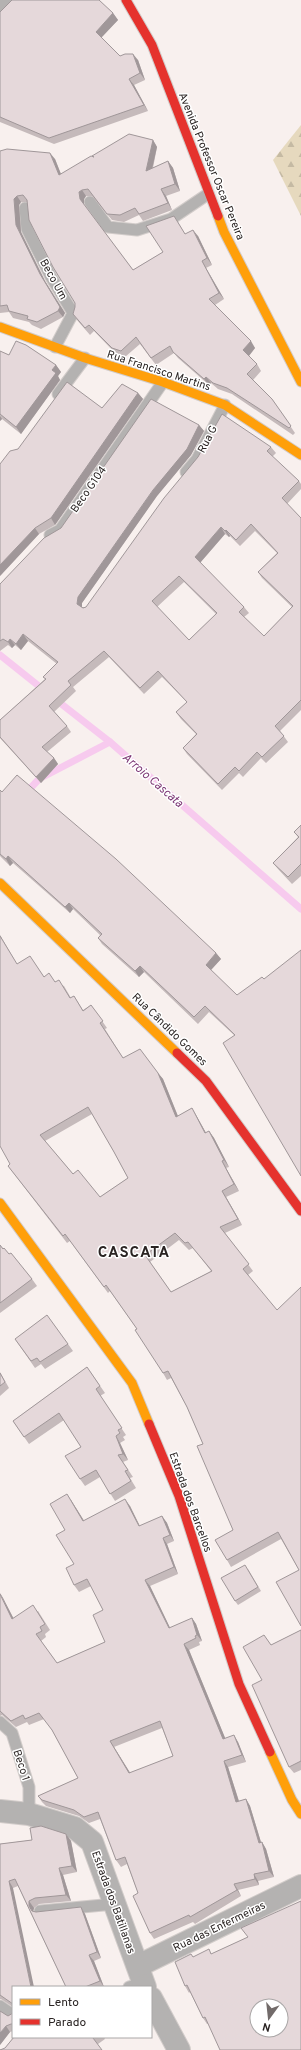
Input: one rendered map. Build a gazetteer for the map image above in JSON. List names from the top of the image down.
{
  "streets": {
    "street": [
      "Avenida Professor Oscar Pereira",
      "Rua Francisco Martins",
      "Rua Cândido Gomes",
      "Estrada dos Barcellos",
      "Estrada dos Batillanas",
      "Rua das Enfermeiras"
    ],
    "lane": [
      "Beco Um",
      "Rua G",
      "Beco G104",
      "Beco 1"
    ]
  },
  "crossings": [
    ["Beco Um", "Rua Francisco Martins"],
    ["Rua Francisco Martins", "Rua G"],
    ["Rua Francisco Martins", "Beco G104"],
    ["Beco 1", "Estrada dos Batillanas"],
    ["Estrada dos Batillanas", "Rua das Enfermeiras"]
  ],
  "districts": ["CASCATA"],
  "water": ["Arroio Cascata"],
  "legend": ["Lento", "Parado"],
  "north": "bottom"
}
